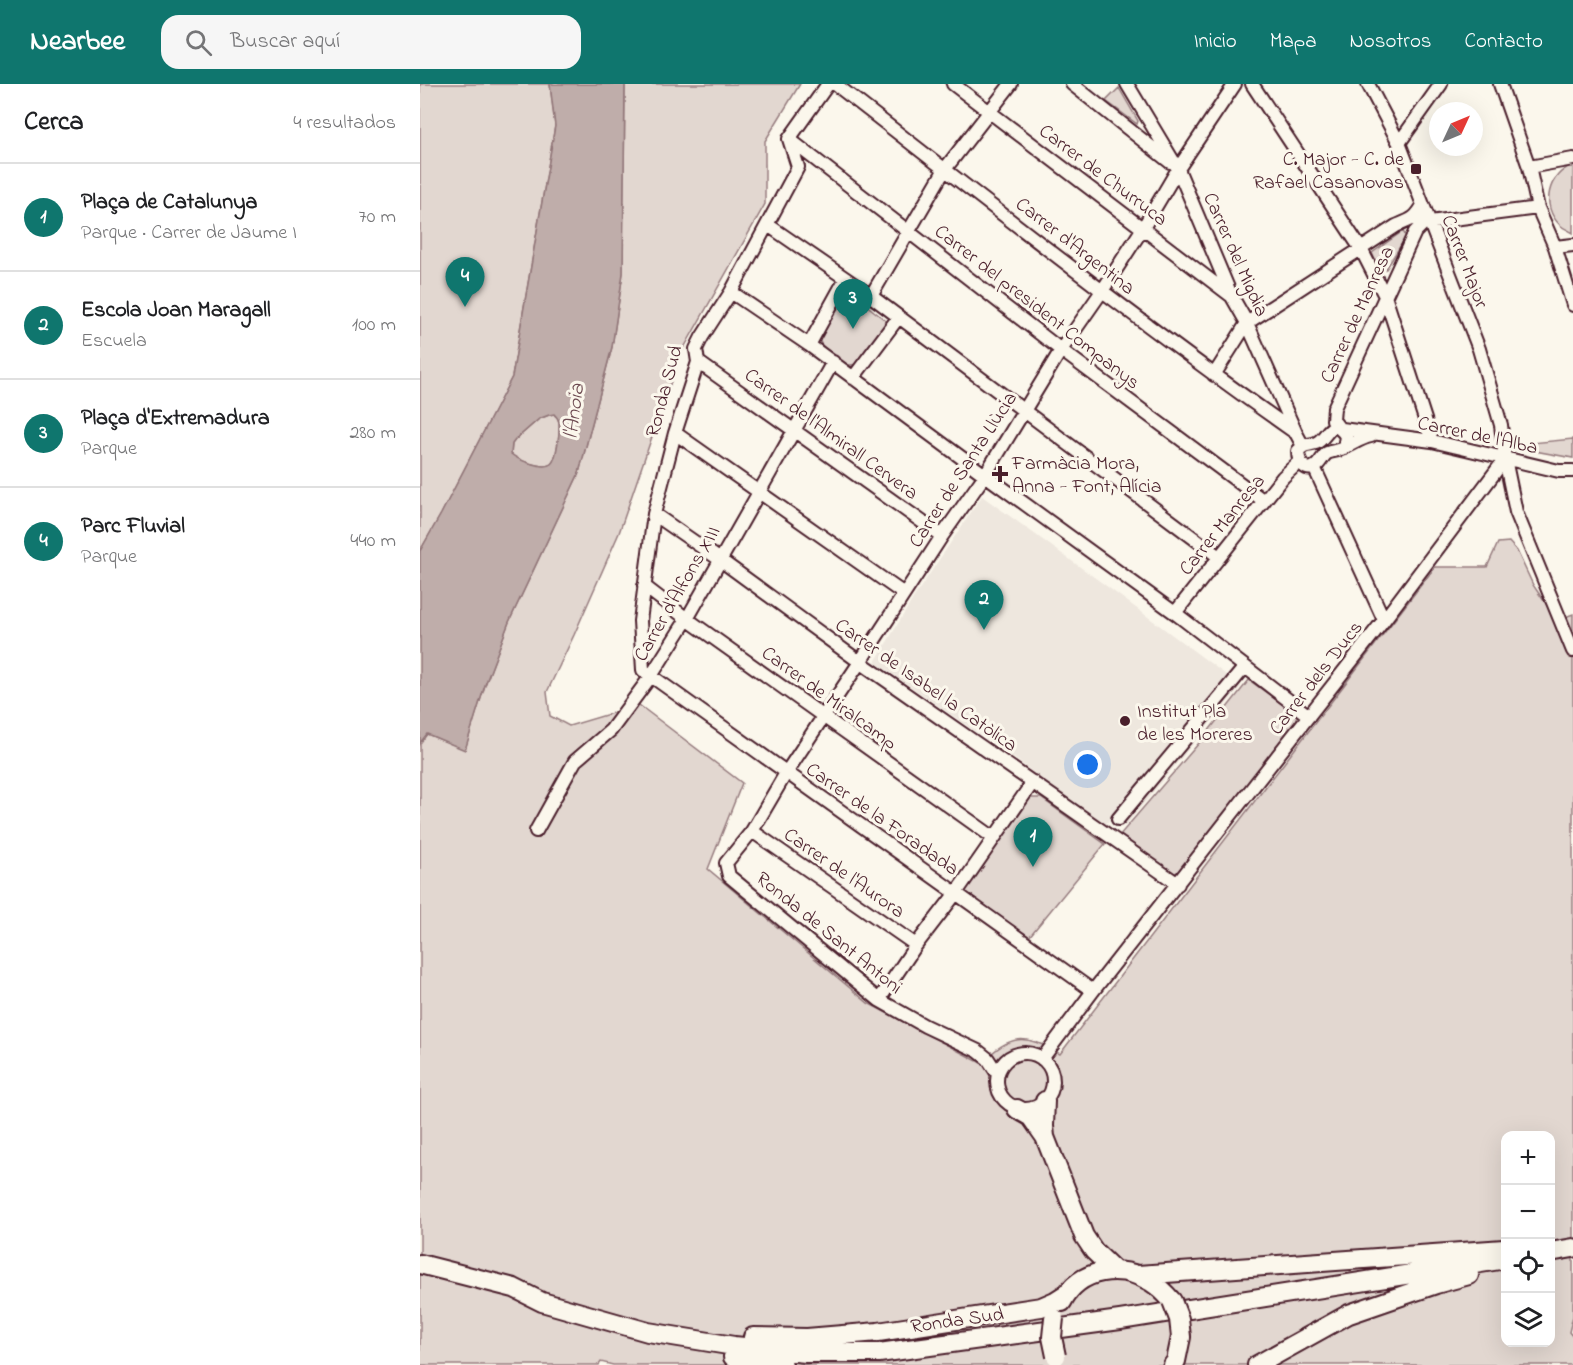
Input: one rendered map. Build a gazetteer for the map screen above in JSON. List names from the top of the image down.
{
  "streets": {
    "highway": ["Ronda Sud"],
    "street": [
      "Carrer de Churruca",
      "Carrer d'Argentina",
      "Carrer del Migdia",
      "Carrer Major",
      "Carrer del president Companys",
      "Carrer de Manresa",
      "Carrer de l'Almirall Cervera",
      "Carrer de l'Alba",
      "Carrer de Santa Llùcia",
      "Carrer Manresa",
      "Carrer d'Alfons XIII",
      "Carrer dels Ducs",
      "Carrer de Isabel la Catòlica",
      "Carrer de Miralcamp",
      "Carrer de la Foradada",
      "Carrer de l'Aurora",
      "Ronda de Sant Antoni"
    ]
  },
  "crossings": [
    ["Carrer de Churruca", "Carrer del Migdia"],
    ["Carrer de Churruca", "Carrer de Santa Llùcia"],
    ["Carrer d'Argentina", "Carrer del Migdia"],
    ["Carrer d'Argentina", "Carrer de Santa Llùcia"],
    ["Carrer del Migdia", "Carrer de Santa Llùcia"],
    ["Carrer Major", "Carrer de Manresa"],
    ["Carrer Major", "Carrer de l'Alba"],
    ["Carrer Major", "Carrer dels Ducs"],
    ["Carrer del president Companys", "Ronda Sud"],
    ["Carrer del president Companys", "Carrer de Santa Llùcia"],
    ["Carrer del president Companys", "Carrer Manresa"],
    ["Carrer de Manresa", "Carrer de l'Alba"],
    ["Ronda Sud", "Carrer de l'Almirall Cervera"],
    ["Ronda Sud", "Carrer d'Alfons XIII"],
    ["Ronda Sud", "Carrer de Isabel la Catòlica"],
    ["Ronda Sud", "Carrer de Miralcamp"],
    ["Ronda Sud", "Carrer de la Foradada"],
    ["Carrer de l'Almirall Cervera", "Carrer de Santa Llùcia"],
    ["Carrer de l'Almirall Cervera", "Carrer d'Alfons XIII"],
    ["Carrer de l'Alba", "Carrer dels Ducs"],
    ["Carrer de Santa Llùcia", "Carrer de Isabel la Catòlica"],
    ["Carrer de Santa Llùcia", "Carrer de Miralcamp"],
    ["Carrer de Santa Llùcia", "Carrer de la Foradada"],
    ["Carrer de Santa Llùcia", "Carrer de l'Aurora"],
    ["Carrer de Santa Llùcia", "Ronda de Sant Antoni"],
    ["Carrer d'Alfons XIII", "Carrer de Isabel la Catòlica"],
    ["Carrer d'Alfons XIII", "Carrer de Miralcamp"],
    ["Carrer d'Alfons XIII", "Carrer de la Foradada"],
    ["Carrer dels Ducs", "Carrer de Isabel la Catòlica"],
    ["Carrer dels Ducs", "Carrer de la Foradada"],
    ["Carrer dels Ducs", "Ronda de Sant Antoni"]
  ],
  "water": ["l'Anoia"],
  "places": {
    "transit": ["C. Major - C. de Rafael Casanovas"],
    "health": ["Farmàcia Mora, Anna - Font, Alícia"],
    "other": ["Institut Pla de les Moreres"]
  },
  "north": "top right",
  "page": {
    "header": "Nearbee",
    "search": "Buscar aquí",
    "nav": [
      "Inicio",
      "Mapa",
      "Nosotros",
      "Contacto"
    ],
    "heading": ["Cerca", "4 resultados"],
    "list": [
      {
        "mark": "1",
        "name": "Plaça de Catalunya",
        "note": "Parque · Carrer de Jaume I",
        "value": "70 m"
      },
      {
        "mark": "2",
        "name": "Escola Joan Maragall",
        "note": "Escuela",
        "value": "100 m"
      },
      {
        "mark": "3",
        "name": "Plaça d'Extremadura",
        "note": "Parque",
        "value": "280 m"
      },
      {
        "mark": "4",
        "name": "Parc Fluvial",
        "note": "Parque",
        "value": "440 m"
      }
    ],
    "pins": [
      "4",
      "3",
      "2",
      "1"
    ],
    "map_buttons": ["+", "−"]
  }
}
